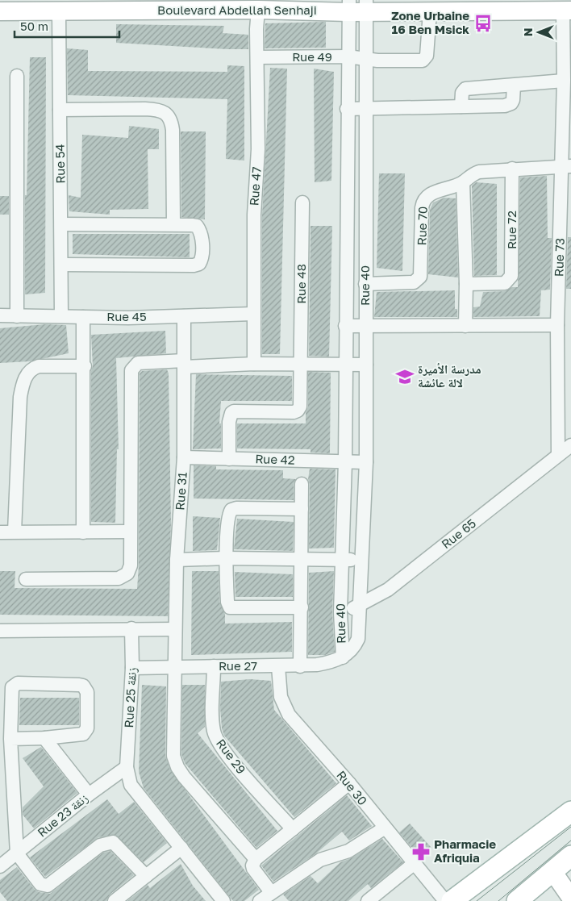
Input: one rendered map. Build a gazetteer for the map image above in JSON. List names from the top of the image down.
{
  "streets": {
    "street": [
      "Boulevard Abdellah Senhaji",
      "Rue 49",
      "Rue 54",
      "Rue 47",
      "Rue 70",
      "Rue 72",
      "Rue 73",
      "Rue 48",
      "Rue 40",
      "Rue 45",
      "Rue 42",
      "Rue 31",
      "Rue 65",
      "Rue 27",
      "Rue 25 زنقة",
      "Rue 29",
      "Rue 30",
      "Rue 23 زنقة"
    ]
  },
  "crossings": [
    ["Boulevard Abdellah Senhaji", "Rue 49"],
    ["Boulevard Abdellah Senhaji", "Rue 54"],
    ["Boulevard Abdellah Senhaji", "Rue 47"],
    ["Boulevard Abdellah Senhaji", "Rue 73"],
    ["Boulevard Abdellah Senhaji", "Rue 40"],
    ["Rue 49", "Rue 47"],
    ["Rue 49", "Rue 40"],
    ["Rue 54", "Rue 45"],
    ["Rue 47", "Rue 45"],
    ["Rue 70", "Rue 72"],
    ["Rue 70", "Rue 73"],
    ["Rue 70", "Rue 40"],
    ["Rue 73", "Rue 65"],
    ["Rue 48", "Rue 42"],
    ["Rue 40", "Rue 42"],
    ["Rue 40", "Rue 65"],
    ["Rue 40", "Rue 27"],
    ["Rue 45", "Rue 31"],
    ["Rue 42", "Rue 31"],
    ["Rue 31", "Rue 27"],
    ["Rue 27", "Rue 25 زنقة"],
    ["Rue 27", "Rue 29"],
    ["Rue 27", "Rue 30"],
    ["Rue 25 زنقة", "Rue 23 زنقة"]
  ],
  "places": {
    "bus stop": ["Zone Urbaine 16 Ben Msick"],
    "school or university": ["مدرسة الأميرة لالة عائشة"],
    "pharmacy": ["Pharmacie Afriquia"]
  },
  "scale_bar": "50 m",
  "north": "left"
}
